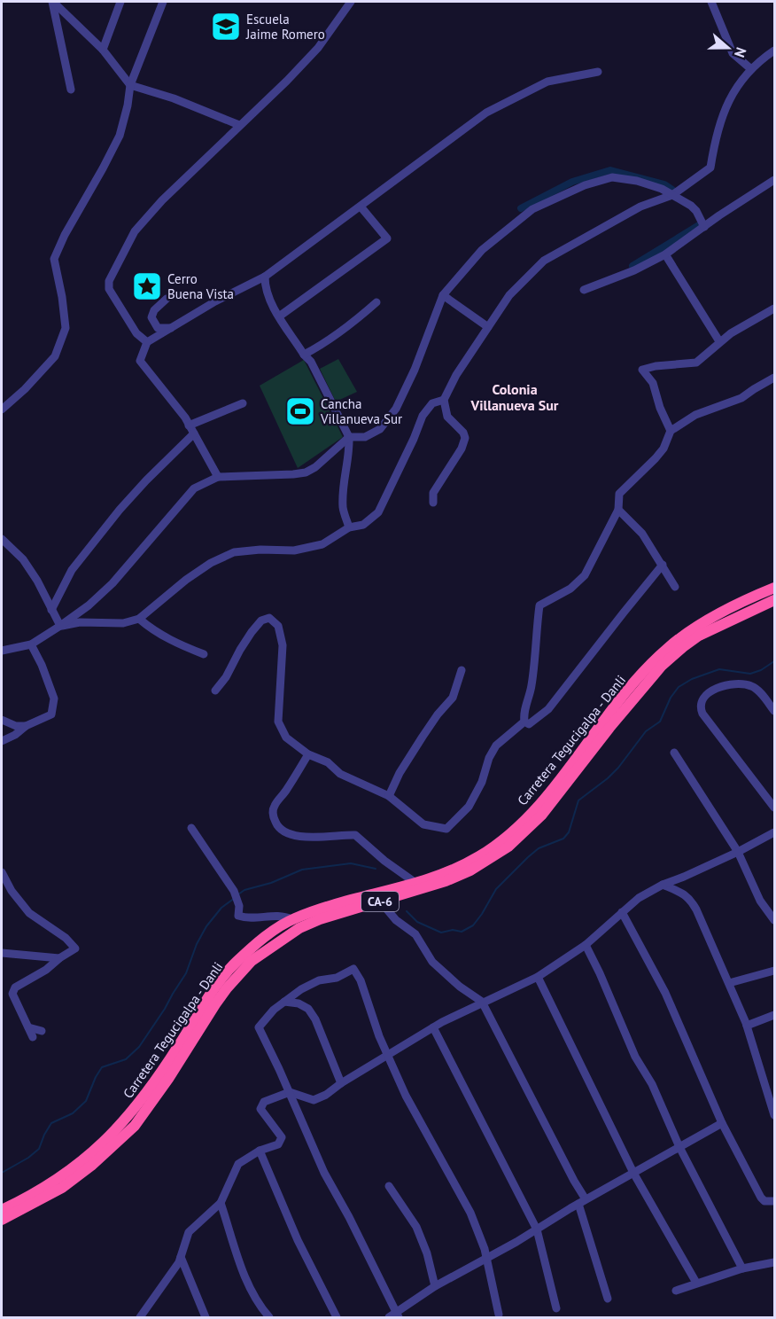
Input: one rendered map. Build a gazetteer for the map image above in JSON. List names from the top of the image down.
{
  "streets": {
    "highway": ["Carretera Tegucigalpa - Danli", "CA-6"]
  },
  "districts": ["Colonia Villanueva Sur"],
  "places": {
    "school or university": ["Escuela Jaime Romero"],
    "place": ["Cerro Buena Vista"],
    "sports": ["Cancha Villanueva Sur"]
  },
  "north": "right"
}
